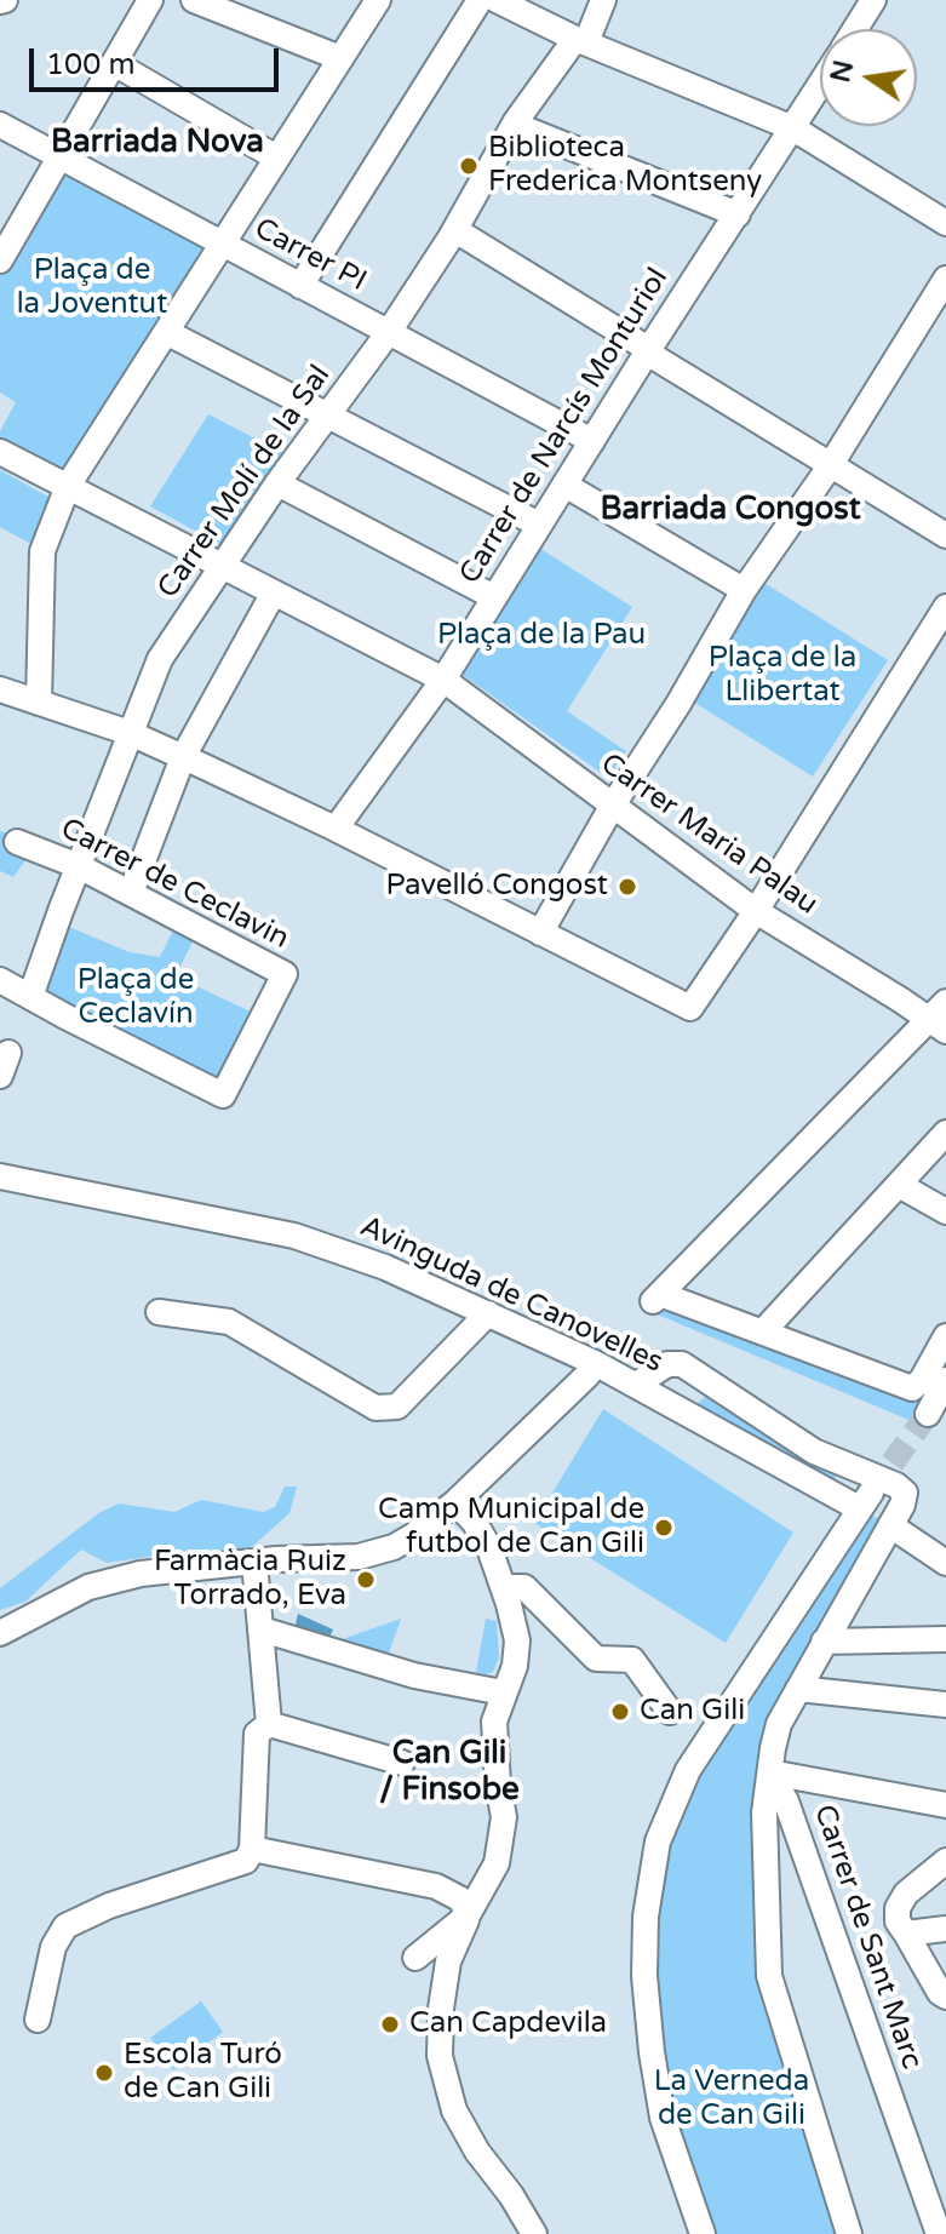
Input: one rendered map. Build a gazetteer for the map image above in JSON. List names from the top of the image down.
{
  "streets": {
    "street": [
      "Carrer PI",
      "Carrer de Narcís Monturiol",
      "Carrer Molí de la Sal",
      "Carrer Maria Palau",
      "Carrer de Ceclavin",
      "Avinguda de Canovelles",
      "Carrer de Sant Marc"
    ]
  },
  "crossings": [
    ["Carrer PI", "Carrer de Narcís Monturiol"],
    ["Carrer PI", "Carrer Molí de la Sal"],
    ["Carrer de Narcís Monturiol", "Carrer Maria Palau"],
    ["Carrer Molí de la Sal", "Carrer Maria Palau"],
    ["Carrer Molí de la Sal", "Carrer de Ceclavin"]
  ],
  "districts": ["Barriada Nova", "Barriada Congost", "Can Gili / Finsobe"],
  "parks": [
    "Plaça de la Joventut",
    "Plaça de la Pau",
    "Plaça de la Llibertat",
    "Plaça de Ceclavín",
    "La Verneda de Can Gili"
  ],
  "places": [
    "Biblioteca Frederica Montseny",
    "Pavelló Congost",
    "Camp Municipal de futbol de Can Gili",
    "Farmàcia Ruiz Torrado, Eva",
    "Can Gili",
    "Can Capdevila",
    "Escola Turó de Can Gili"
  ],
  "scale_bar": "100 m",
  "north": "left"
}
